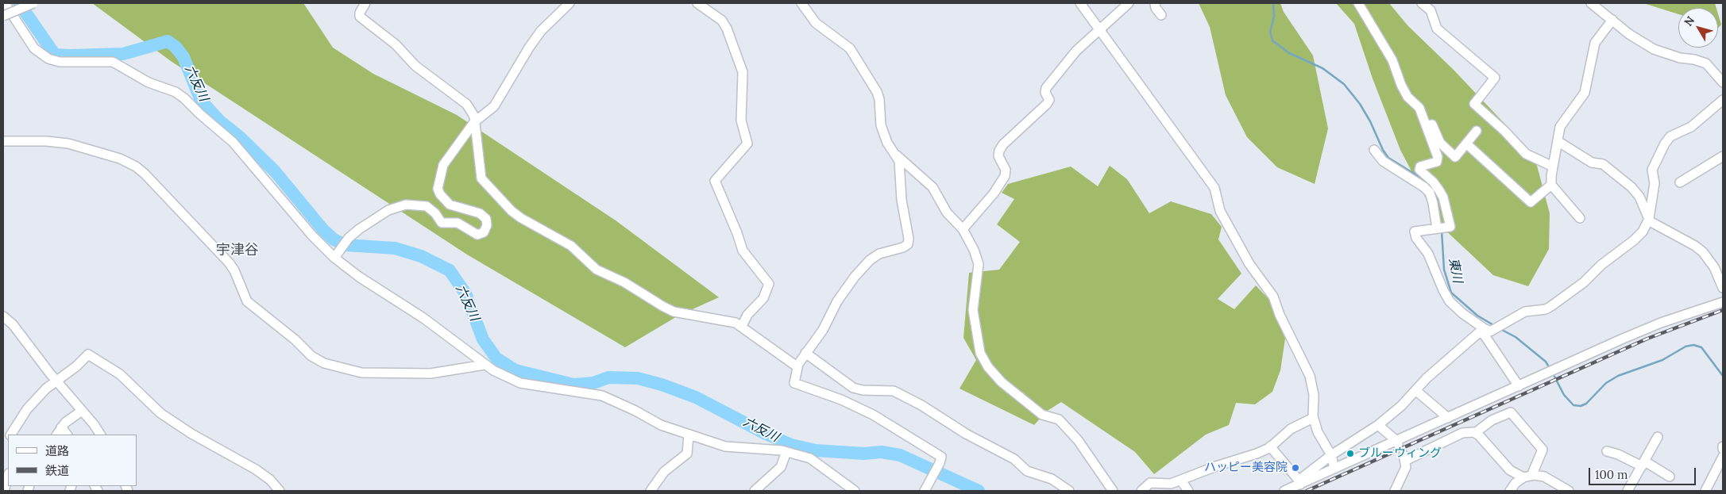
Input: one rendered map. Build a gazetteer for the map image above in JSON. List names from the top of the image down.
{
  "districts": ["宇津谷"],
  "water": ["六反川", "東川"],
  "places": ["ブルーウィング", "ハッピー美容院"],
  "legend": ["道路", "鉄道"],
  "scale_bar": "100 m",
  "north": "top left"
}
